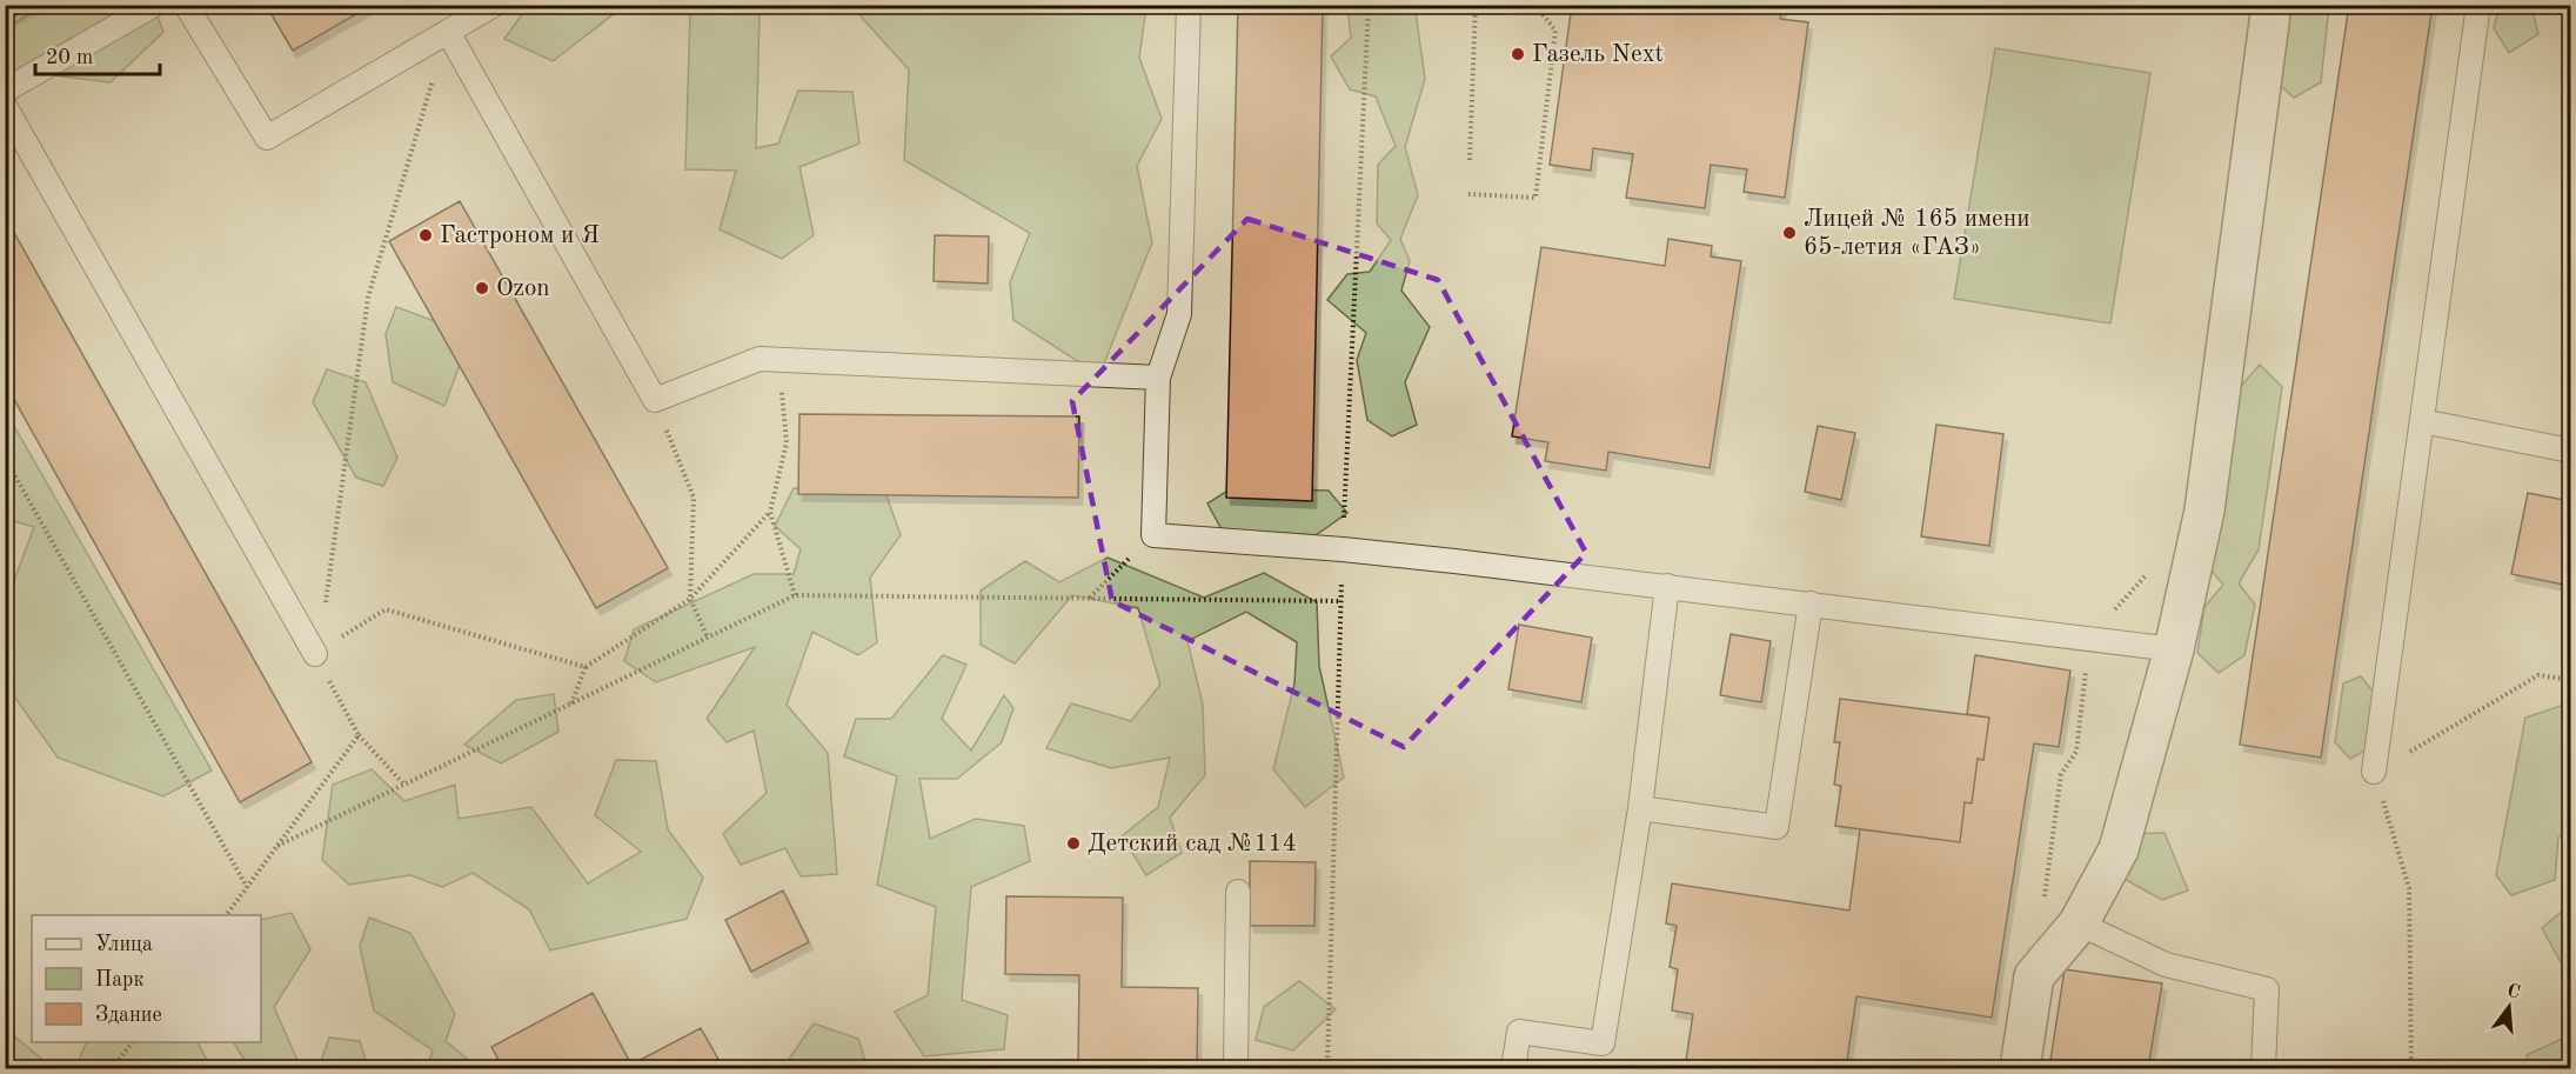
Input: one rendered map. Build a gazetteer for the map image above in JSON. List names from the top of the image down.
{
  "places": [
    "Газель Next",
    "Лицей № 165 имени 65-летия «ГАЗ»",
    "Гастроном и Я",
    "Ozon",
    "Детский сад №114"
  ],
  "legend": ["Улица", "Парк", "Здание"],
  "scale_bar": "20 m",
  "north": "top"
}
